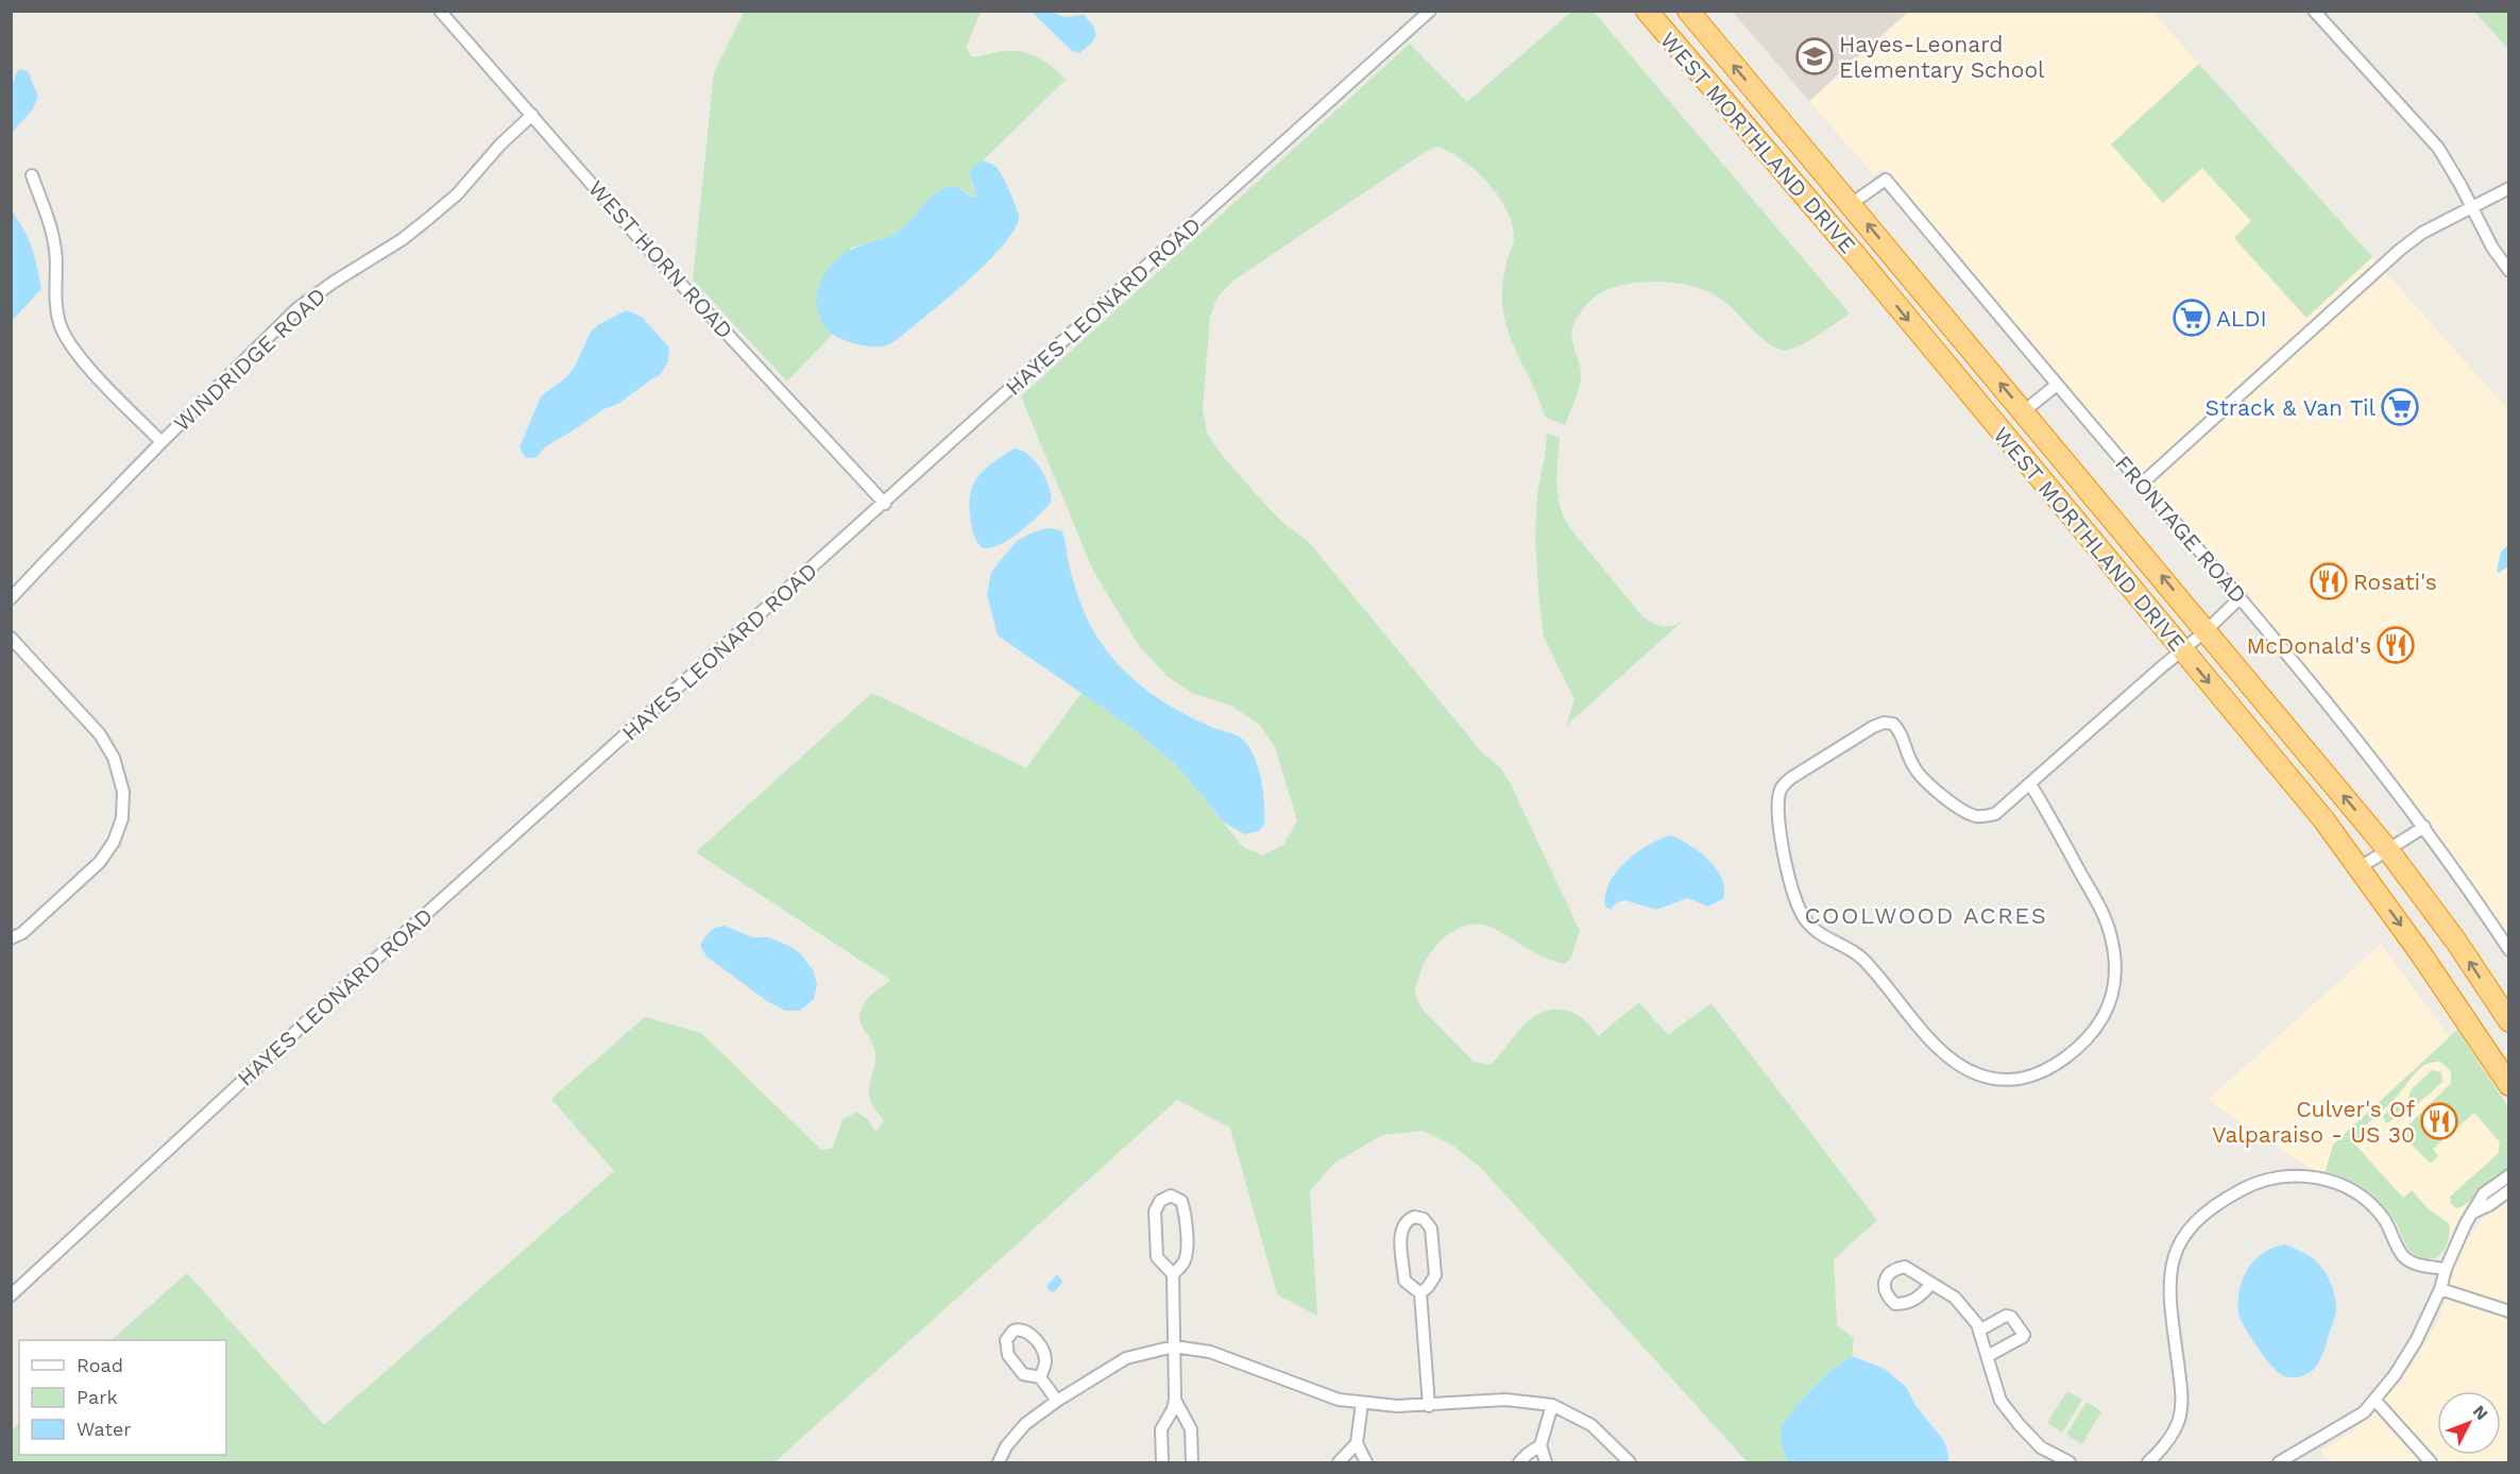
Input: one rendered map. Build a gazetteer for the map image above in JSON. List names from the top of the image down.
{
  "streets": {
    "highway": ["WEST MORTHLAND DRIVE"],
    "street": [
      "WEST HORN ROAD",
      "HAYES LEONARD ROAD",
      "WINDRIDGE ROAD",
      "FRONTAGE ROAD"
    ]
  },
  "crossings": [
    ["WEST MORTHLAND DRIVE", "FRONTAGE ROAD"],
    ["WEST HORN ROAD", "HAYES LEONARD ROAD"],
    ["WEST HORN ROAD", "WINDRIDGE ROAD"]
  ],
  "districts": ["COOLWOOD ACRES"],
  "places": {
    "school or university": ["Hayes-Leonard Elementary School"],
    "supermarket": ["ALDI", "Strack & Van Til"],
    "restaurant": ["Rosati's", "McDonald's", "Culver's Of Valparaiso - US 30"]
  },
  "legend": ["Road", "Park", "Water"],
  "north": "top right"
}
